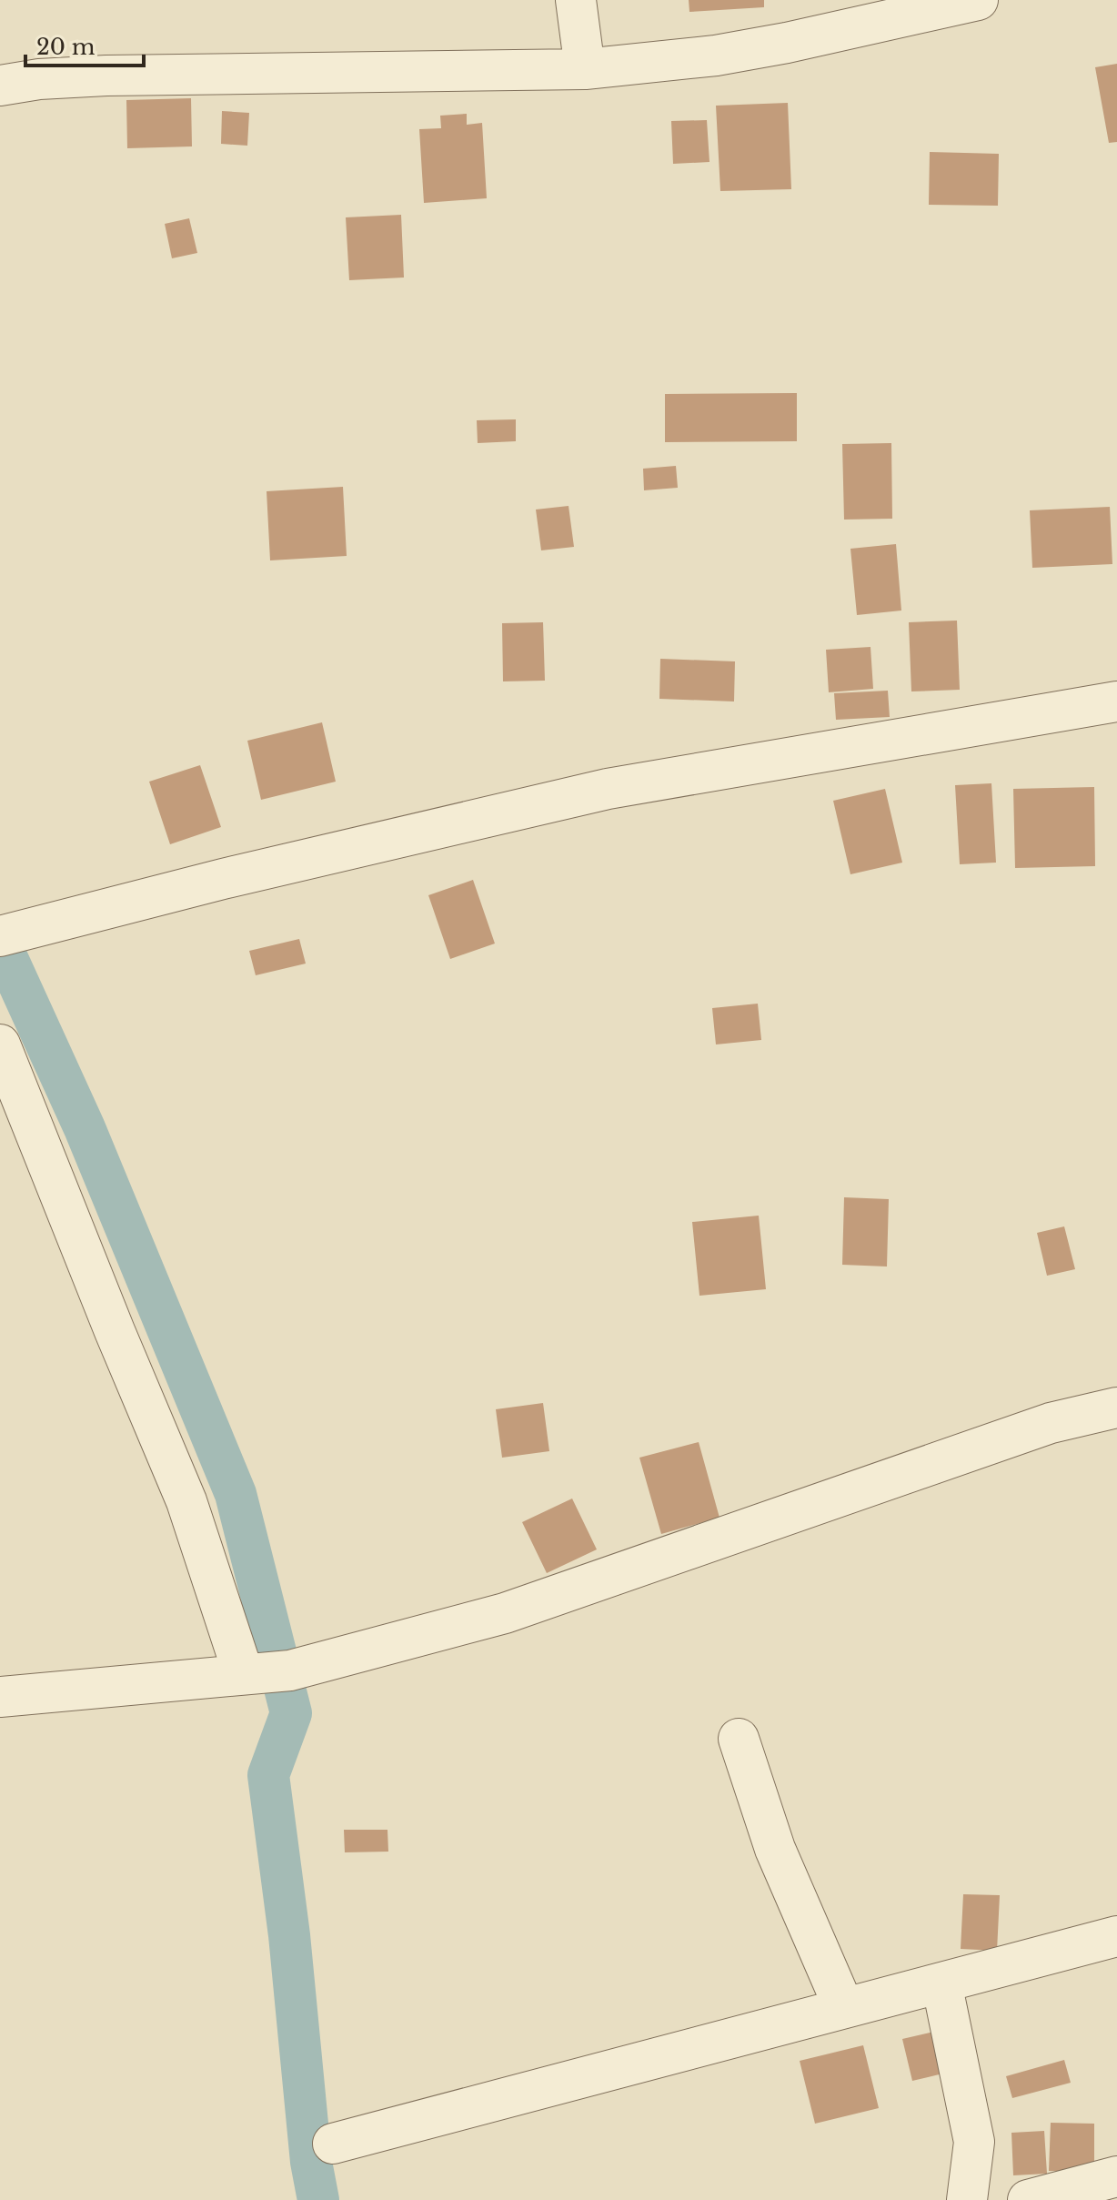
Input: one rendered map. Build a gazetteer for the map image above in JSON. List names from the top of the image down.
{
  "scale_bar": "20 m"
}
